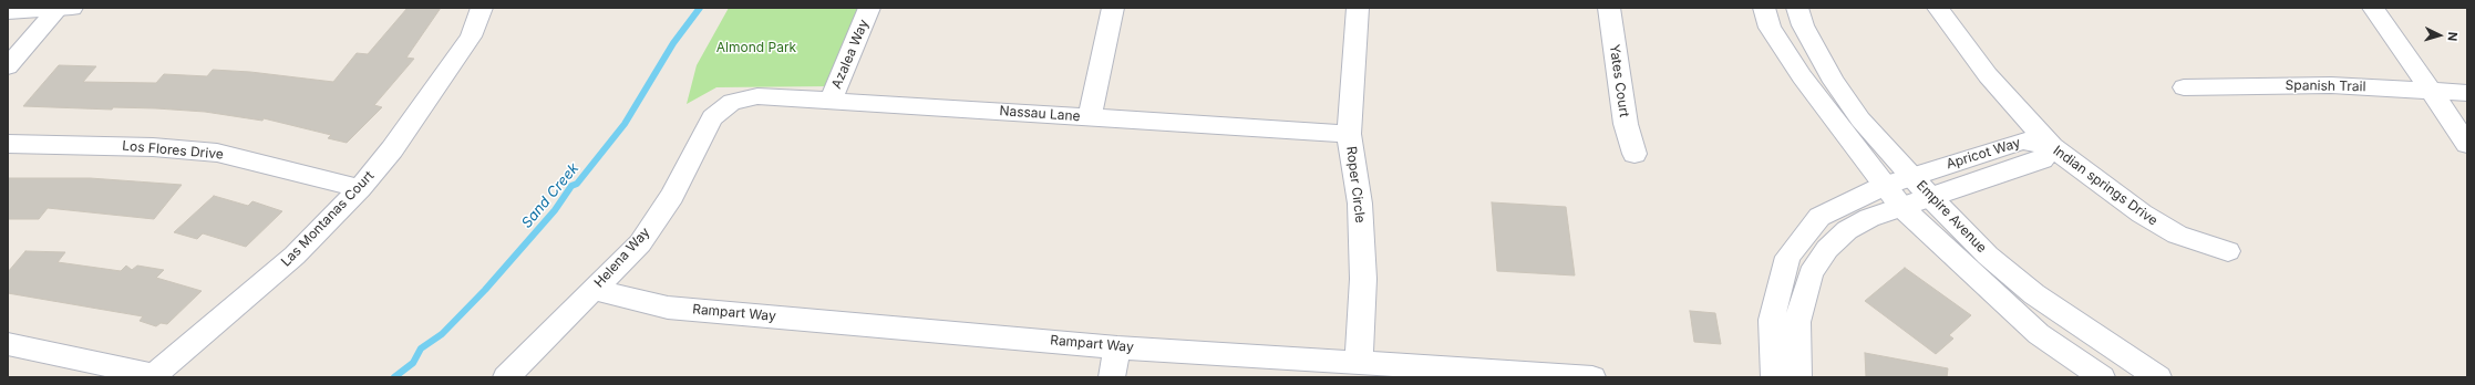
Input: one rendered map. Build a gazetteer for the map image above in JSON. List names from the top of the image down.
{
  "streets": {
    "street": [
      "Azalea Way",
      "Yates Court",
      "Spanish Trail",
      "Nassau Lane",
      "Los Flores Drive",
      "Apricot Way",
      "Roper Circle",
      "Indian springs Drive",
      "Empire Avenue",
      "Las Montanas Court",
      "Helena Way",
      "Rampart Way"
    ]
  },
  "crossings": [
    ["Azalea Way", "Nassau Lane"],
    ["Nassau Lane", "Roper Circle"],
    ["Nassau Lane", "Helena Way"],
    ["Los Flores Drive", "Las Montanas Court"],
    ["Apricot Way", "Indian springs Drive"],
    ["Apricot Way", "Empire Avenue"],
    ["Roper Circle", "Rampart Way"],
    ["Helena Way", "Rampart Way"]
  ],
  "water": ["Sand Creek"],
  "parks": ["Almond Park"],
  "north": "right"
}
